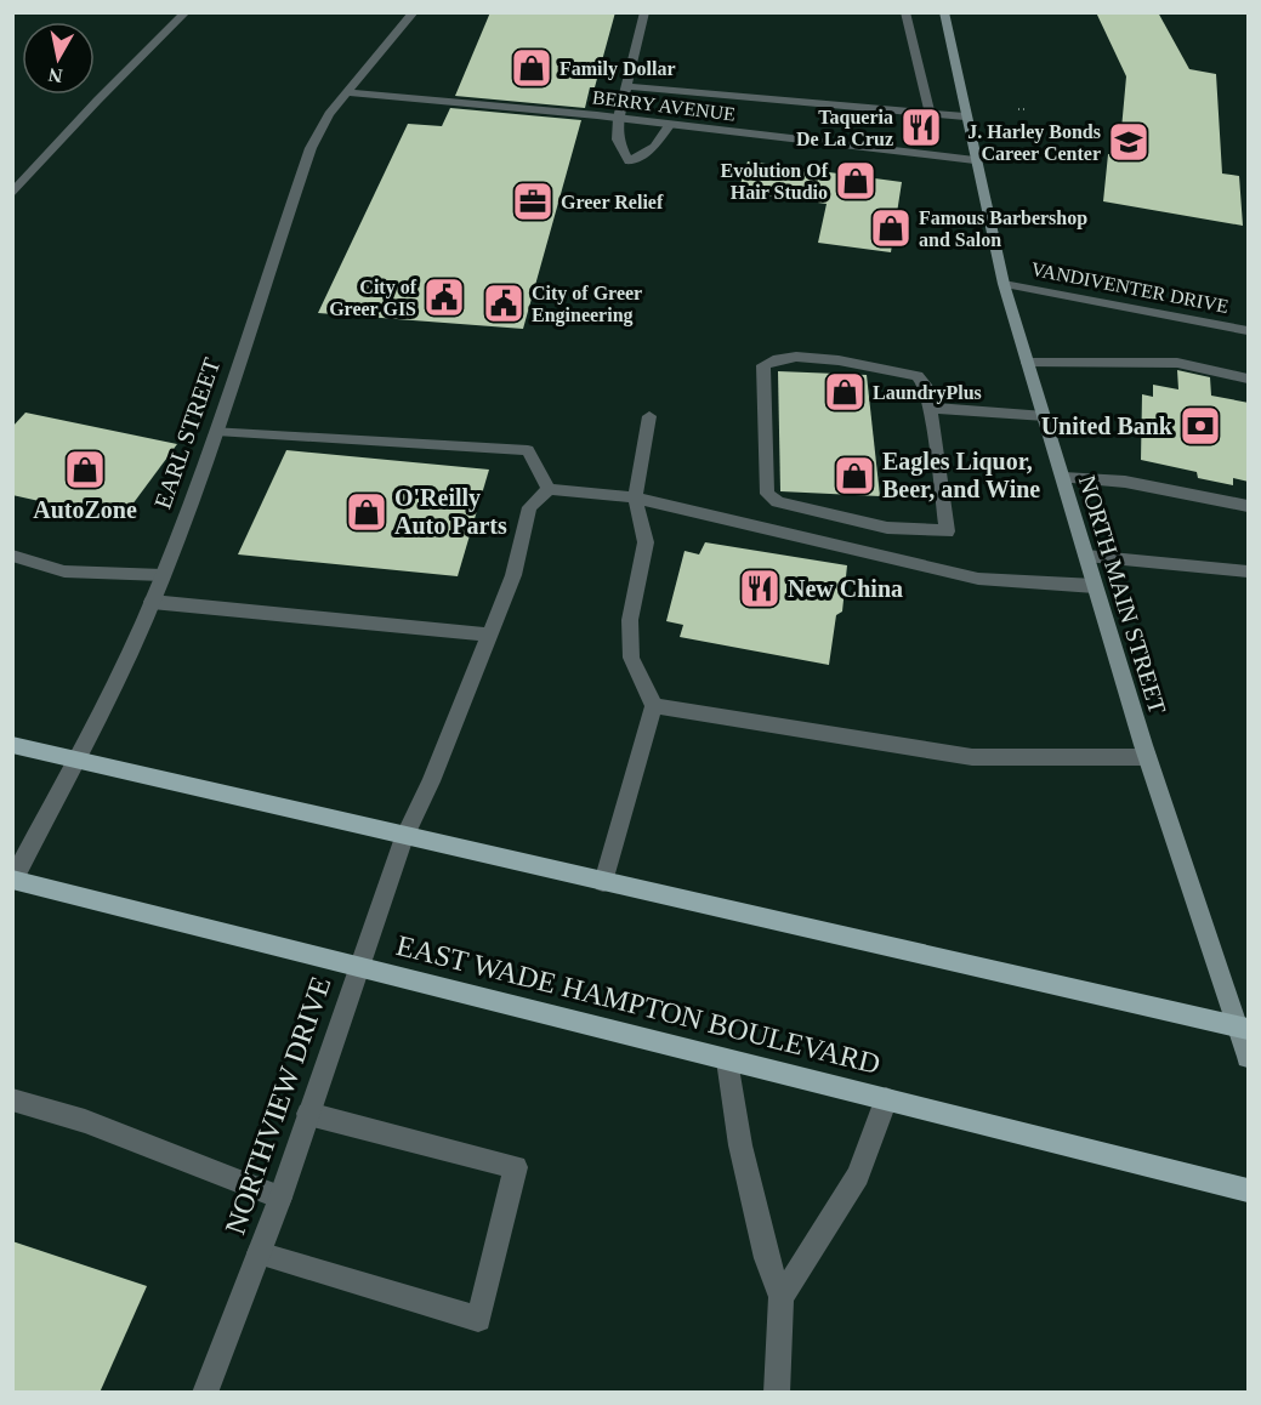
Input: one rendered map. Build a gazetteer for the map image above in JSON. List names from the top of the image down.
{
  "streets": {
    "main road": ["NORTH MAIN STREET", "EAST WADE HAMPTON BOULEVARD"],
    "street": [
      "BERRY AVENUE",
      "VANDIVENTER DRIVE",
      "EARL STREET",
      "NORTHVIEW DRIVE"
    ]
  },
  "crossings": [
    ["BERRY AVENUE", "EARL STREET"],
    ["BERRY AVENUE", "NORTH MAIN STREET"],
    ["VANDIVENTER DRIVE", "NORTH MAIN STREET"],
    ["EARL STREET", "EAST WADE HAMPTON BOULEVARD"],
    ["EAST WADE HAMPTON BOULEVARD", "NORTHVIEW DRIVE"]
  ],
  "places": {
    "shop": [
      "Family Dollar",
      "Evolution Of Hair Studio",
      "Famous Barbershop and Salon",
      "LaundryPlus",
      "AutoZone",
      "Eagles Liquor, Beer, and Wine",
      "O'Reilly Auto Parts"
    ],
    "restaurant": ["Taqueria De La Cruz", "New China"],
    "school or university": ["J. Harley Bonds Career Center"],
    "office": ["Greer Relief"],
    "public building": ["City of Greer GIS", "City of Greer Engineering"],
    "bank": ["United Bank"]
  },
  "north": "bottom"
}
